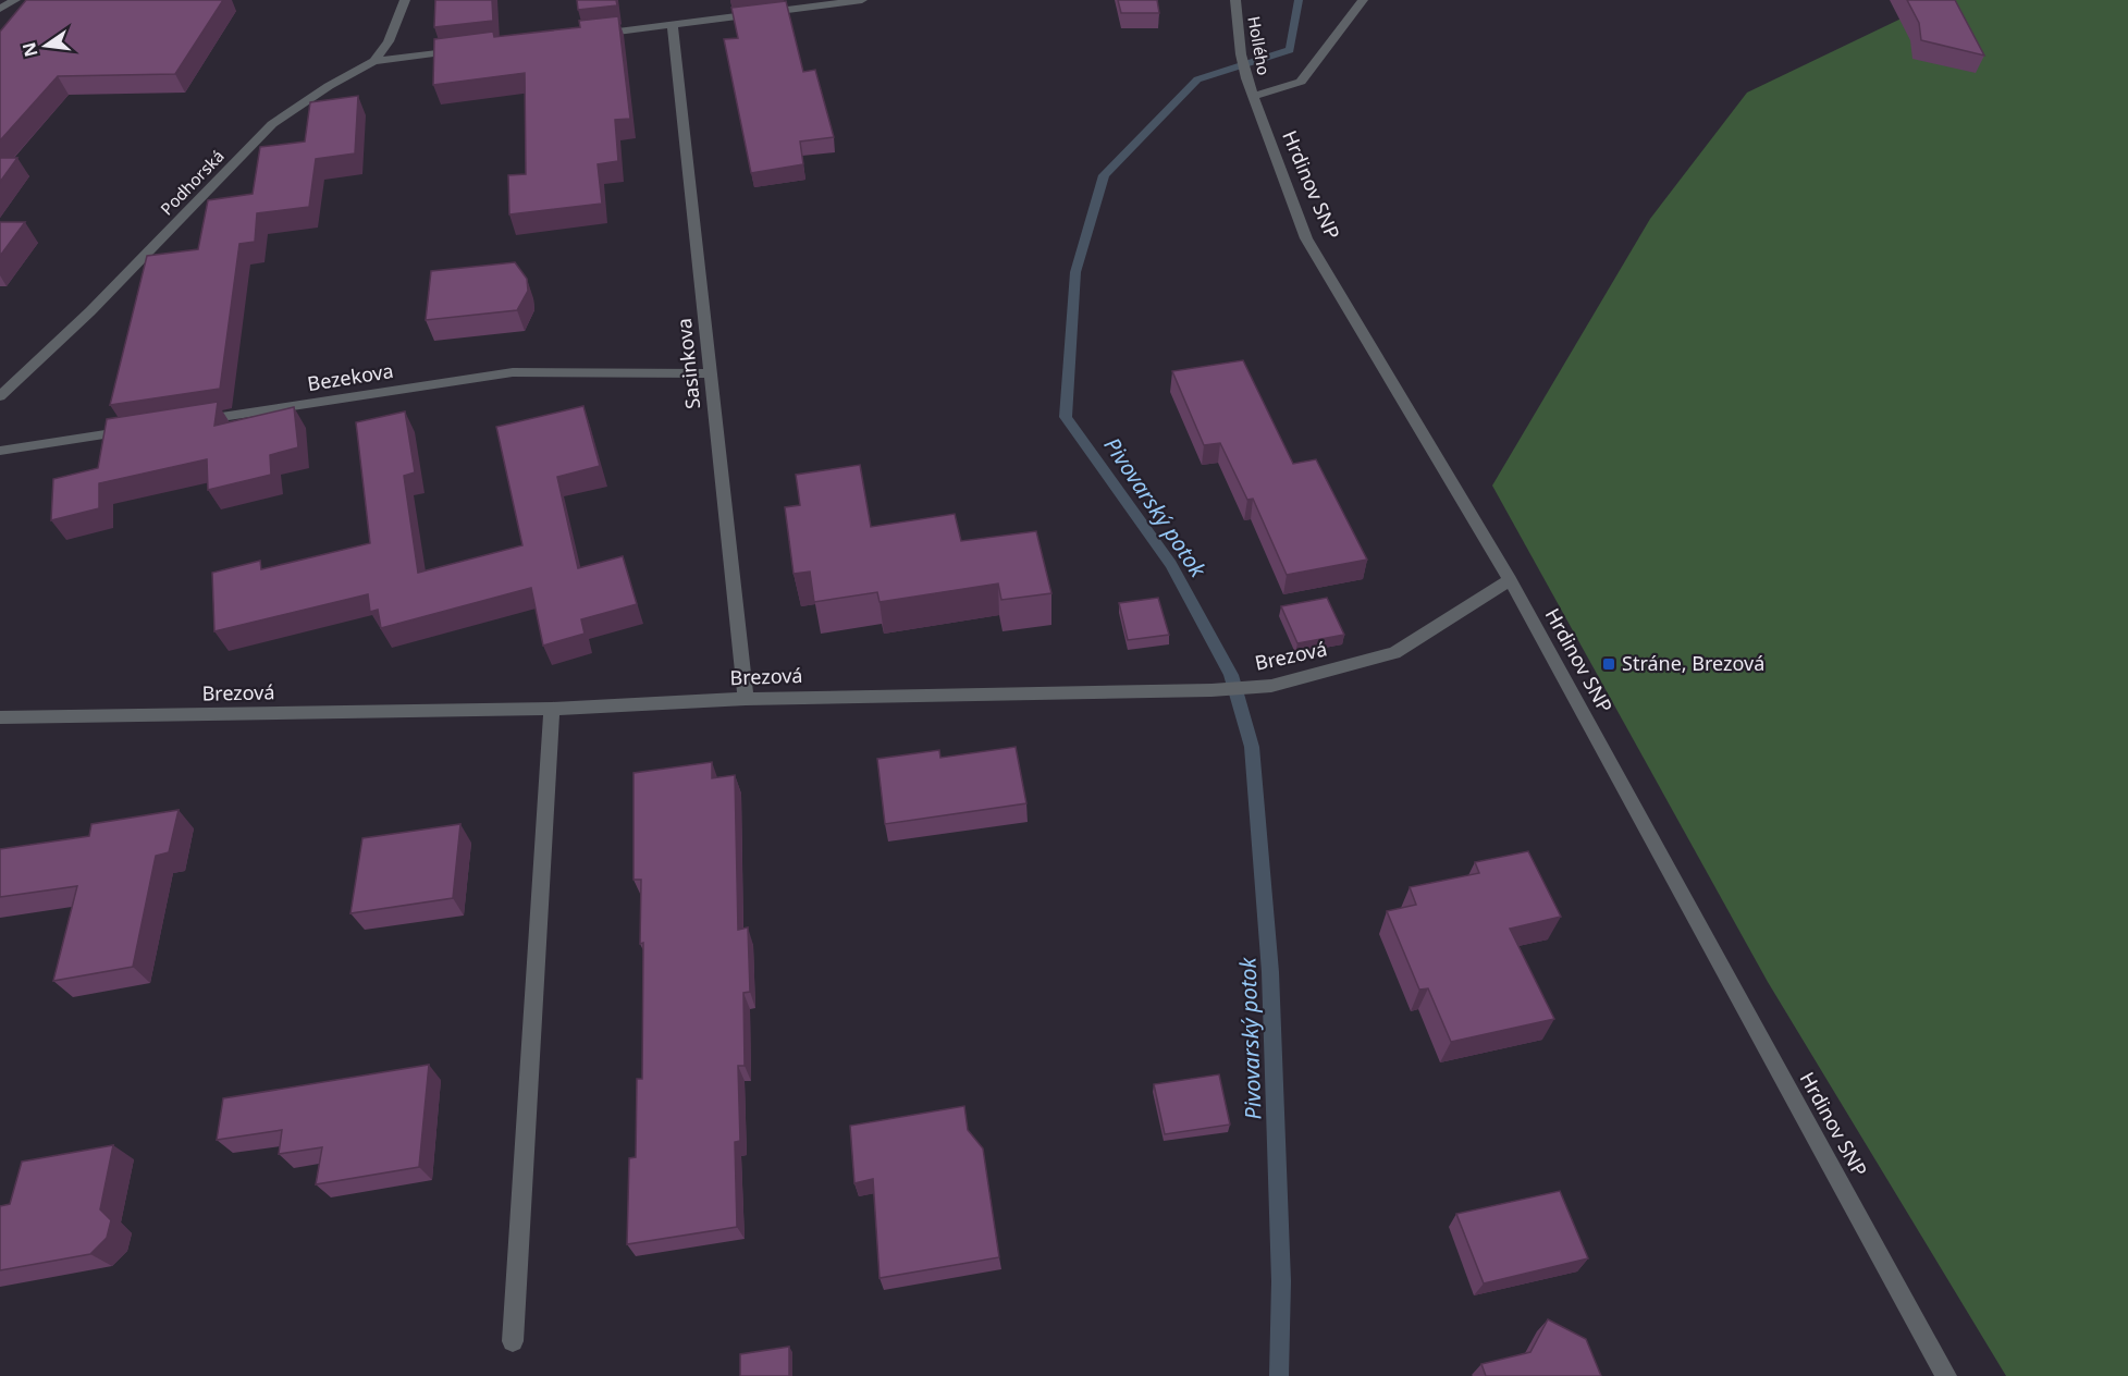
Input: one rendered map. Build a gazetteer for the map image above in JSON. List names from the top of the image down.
{
  "streets": {
    "street": [
      "Hollého",
      "Podhorská",
      "Hrdinov SNP",
      "Sasinkova",
      "Bezekova",
      "Brezová"
    ]
  },
  "crossings": [
    ["Hollého", "Hrdinov SNP"],
    ["Hrdinov SNP", "Brezová"],
    ["Sasinkova", "Bezekova"],
    ["Sasinkova", "Brezová"]
  ],
  "water": ["Pivovarský potok"],
  "places": {
    "transit": ["Stráne, Brezová"]
  },
  "north": "left"
}
